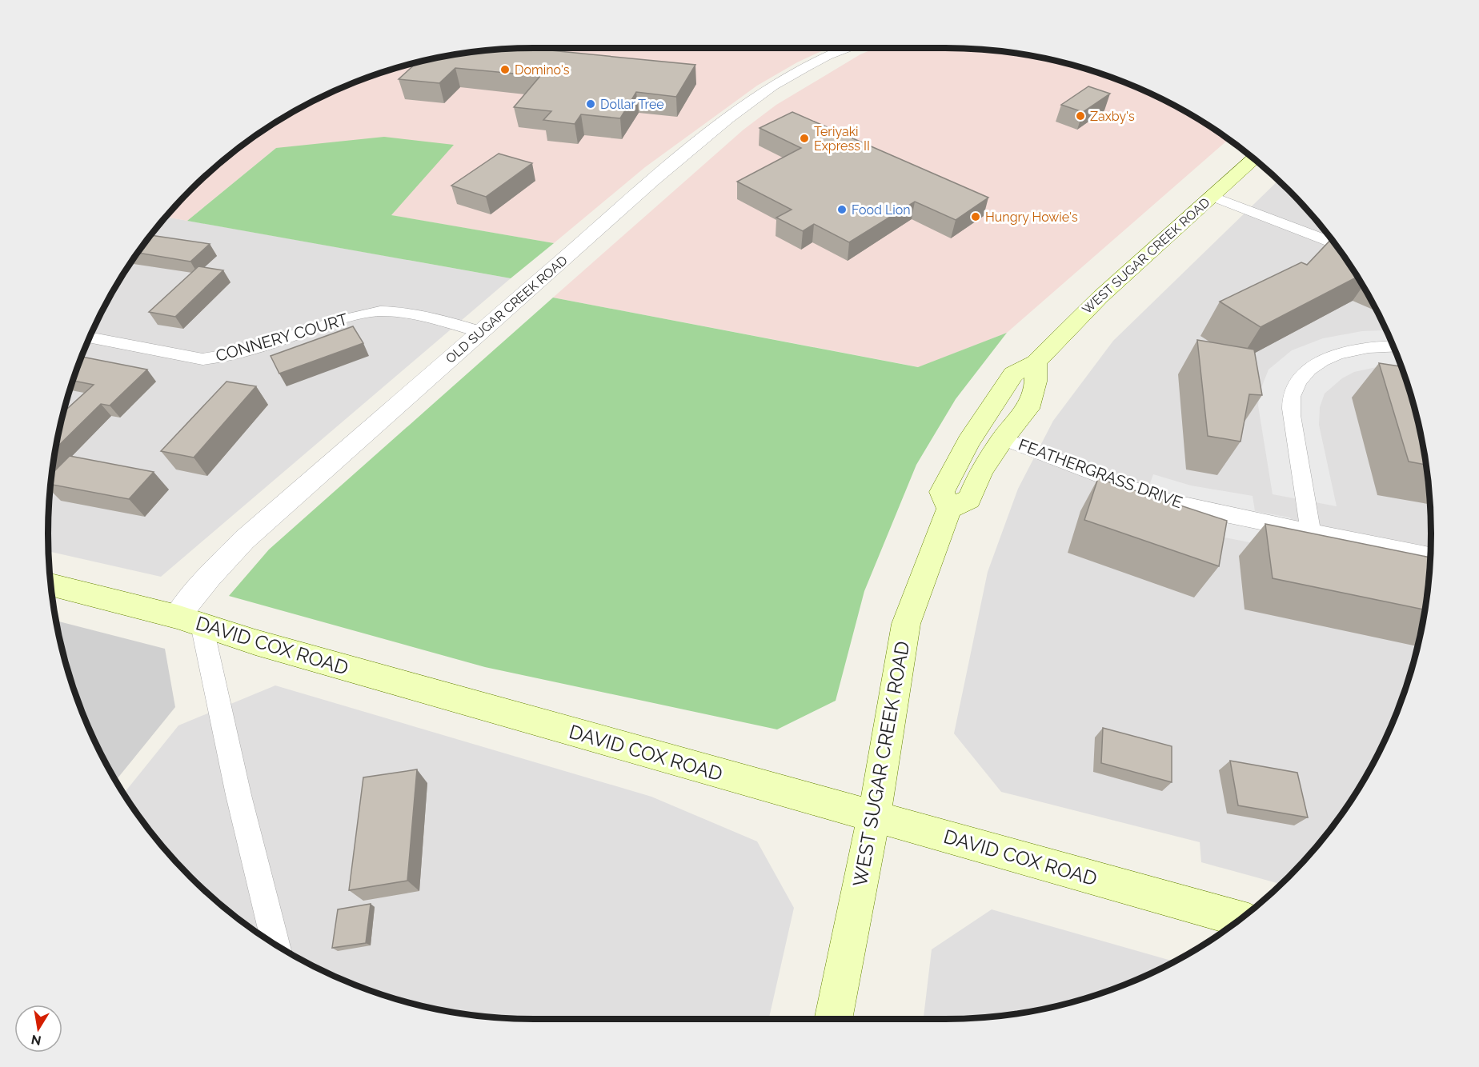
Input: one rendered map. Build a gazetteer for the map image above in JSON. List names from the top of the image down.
{
  "streets": {
    "main road": ["WEST SUGAR CREEK ROAD", "DAVID COX ROAD"],
    "street": ["OLD SUGAR CREEK ROAD", "CONNERY COURT", "FEATHERGRASS DRIVE"]
  },
  "crossings": [
    ["WEST SUGAR CREEK ROAD", "DAVID COX ROAD"],
    ["OLD SUGAR CREEK ROAD", "CONNERY COURT"],
    ["OLD SUGAR CREEK ROAD", "DAVID COX ROAD"]
  ],
  "places": [
    "Domino's",
    "Dollar Tree",
    "Zaxby's",
    "Teriyaki Express II",
    "Food Lion",
    "Hungry Howie's"
  ],
  "north": "bottom"
}
